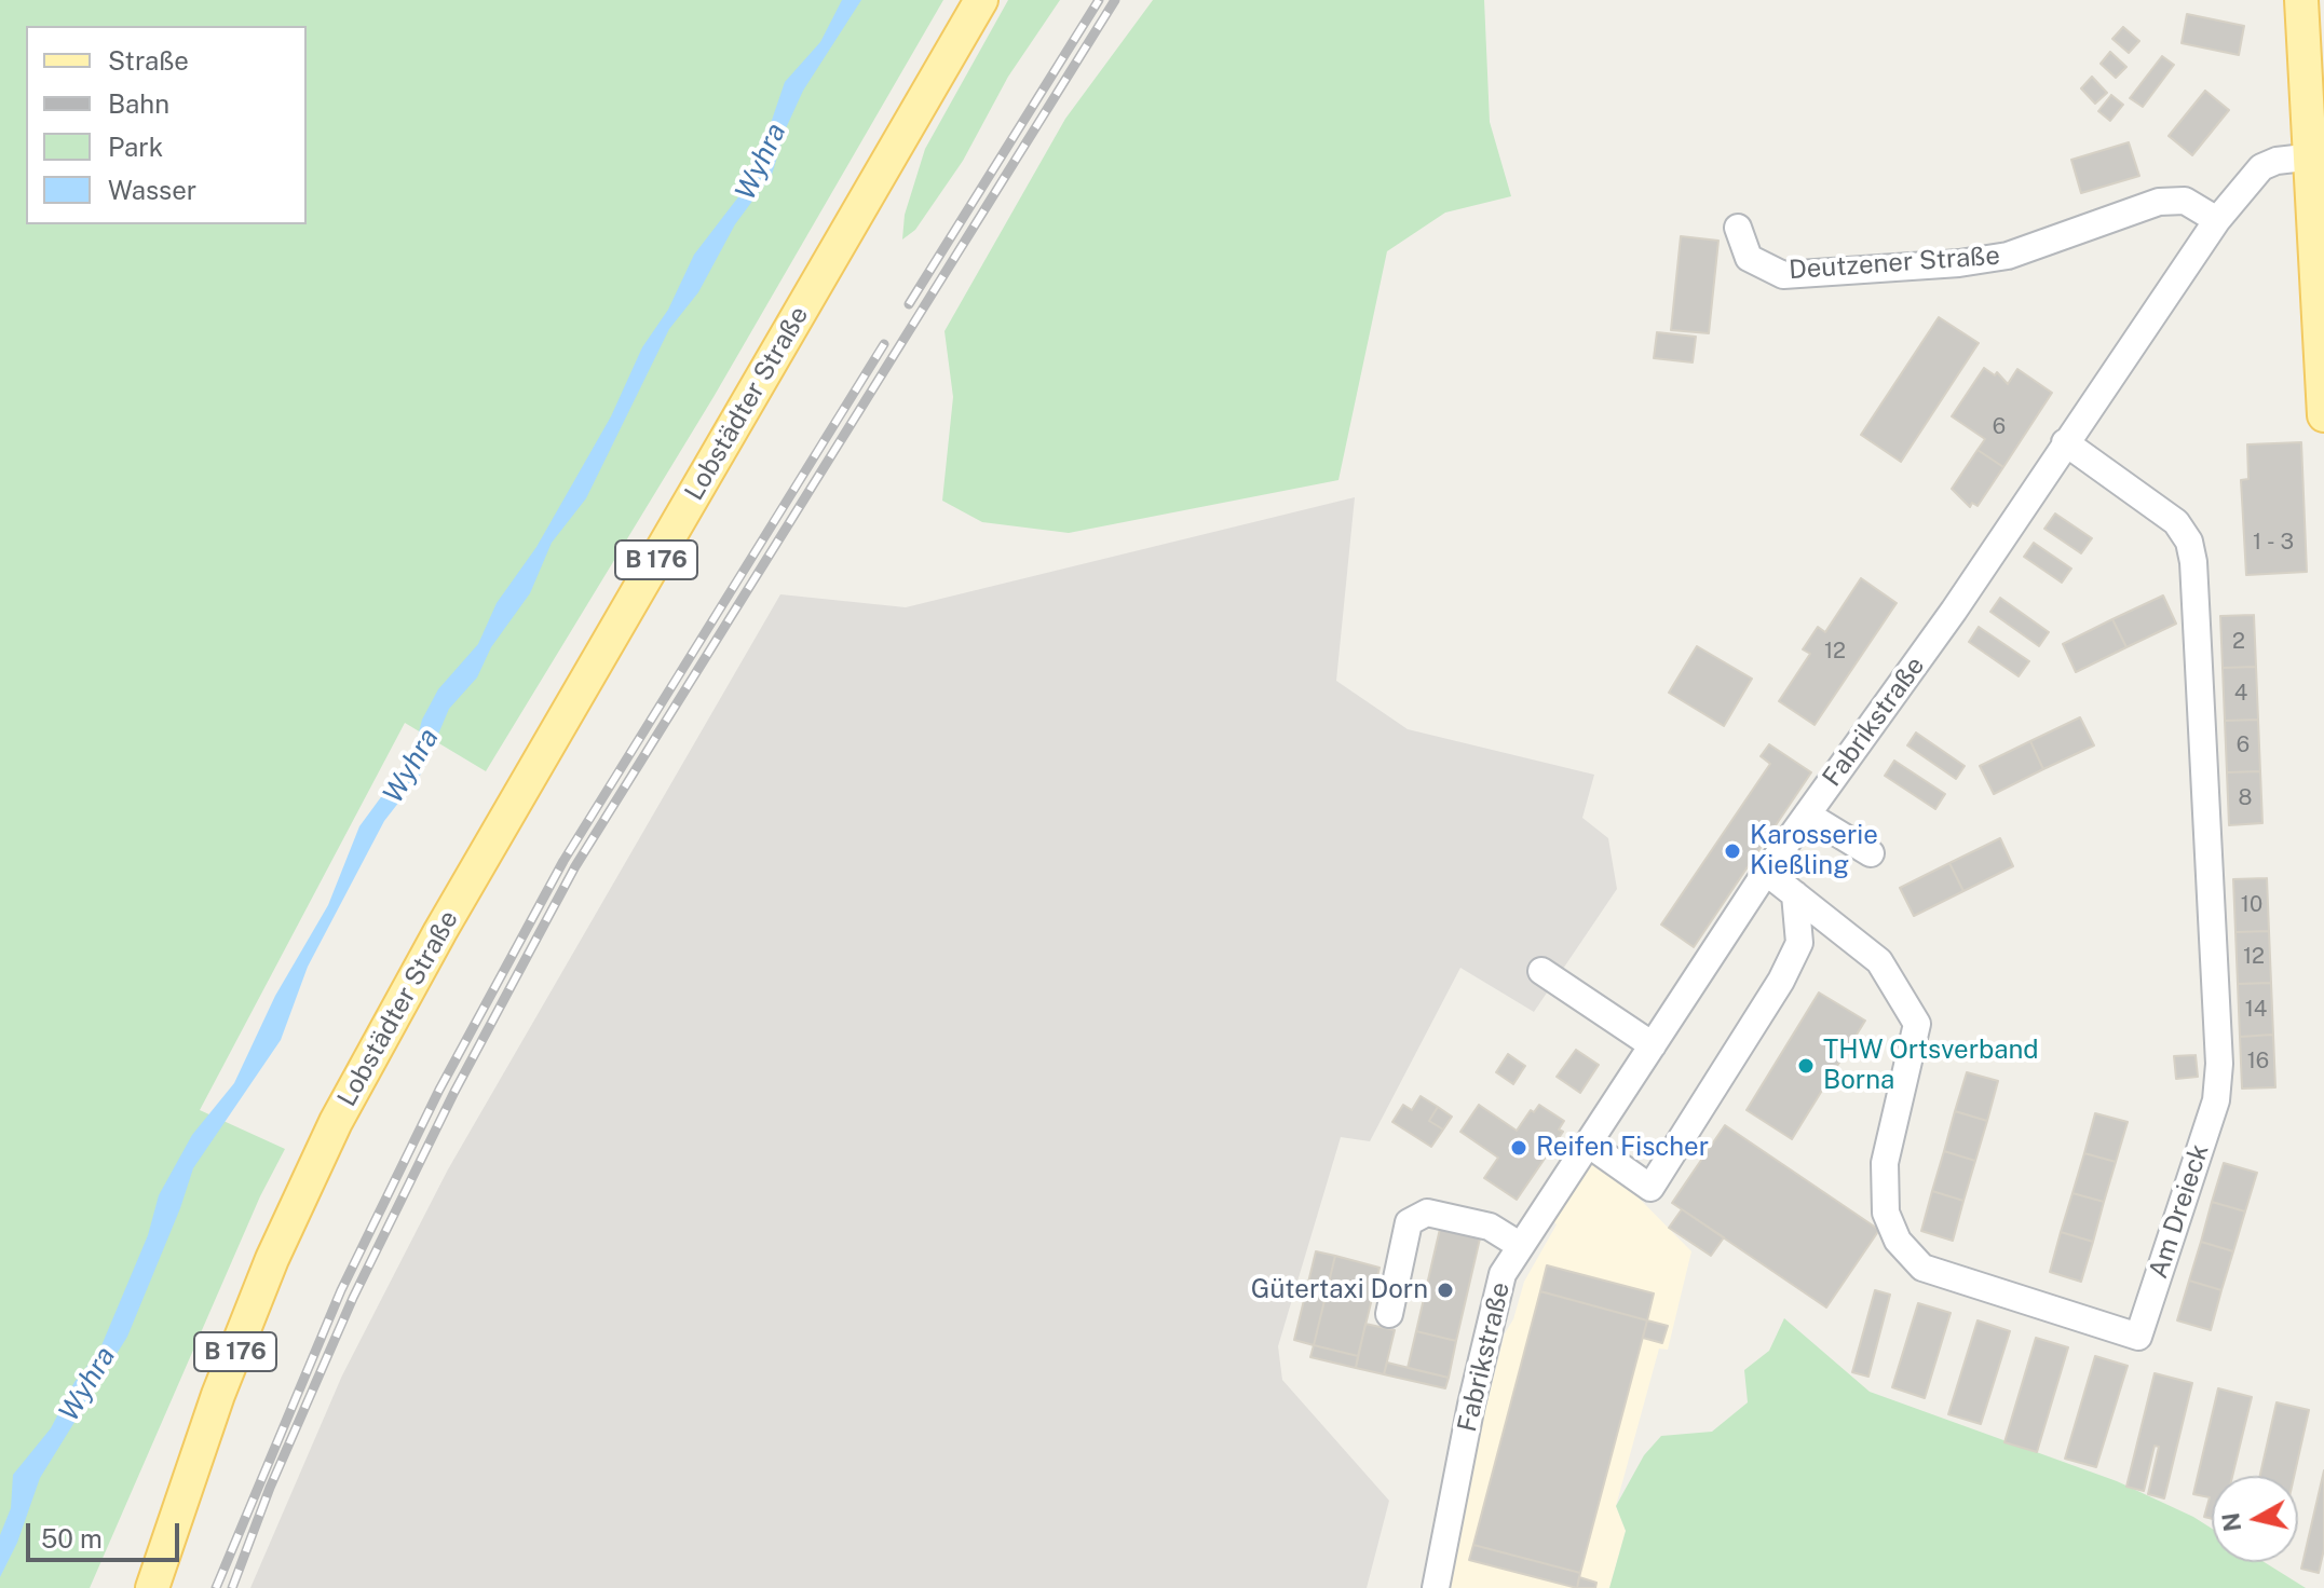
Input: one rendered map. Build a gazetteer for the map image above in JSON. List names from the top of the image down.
{
  "streets": {
    "main road": ["Lobstädter Straße", "B 176"],
    "street": ["Deutzener Straße", "Fabrikstraße", "Am Dreieck"]
  },
  "crossings": [
    ["Deutzener Straße", "Fabrikstraße"],
    ["Fabrikstraße", "Am Dreieck"]
  ],
  "water": ["Wyhra"],
  "places": [
    "Karosserie Kießling",
    "THW Ortsverband Borna",
    "Reifen Fischer",
    "Gütertaxi Dorn"
  ],
  "house_numbers": [
    "6",
    "1 - 3",
    "2",
    "12",
    "4",
    "6",
    "8",
    "10",
    "12",
    "14",
    "16"
  ],
  "legend": [
    "Straße",
    "Bahn",
    "Park",
    "Wasser"
  ],
  "scale_bar": "50 m",
  "north": "left"
}
